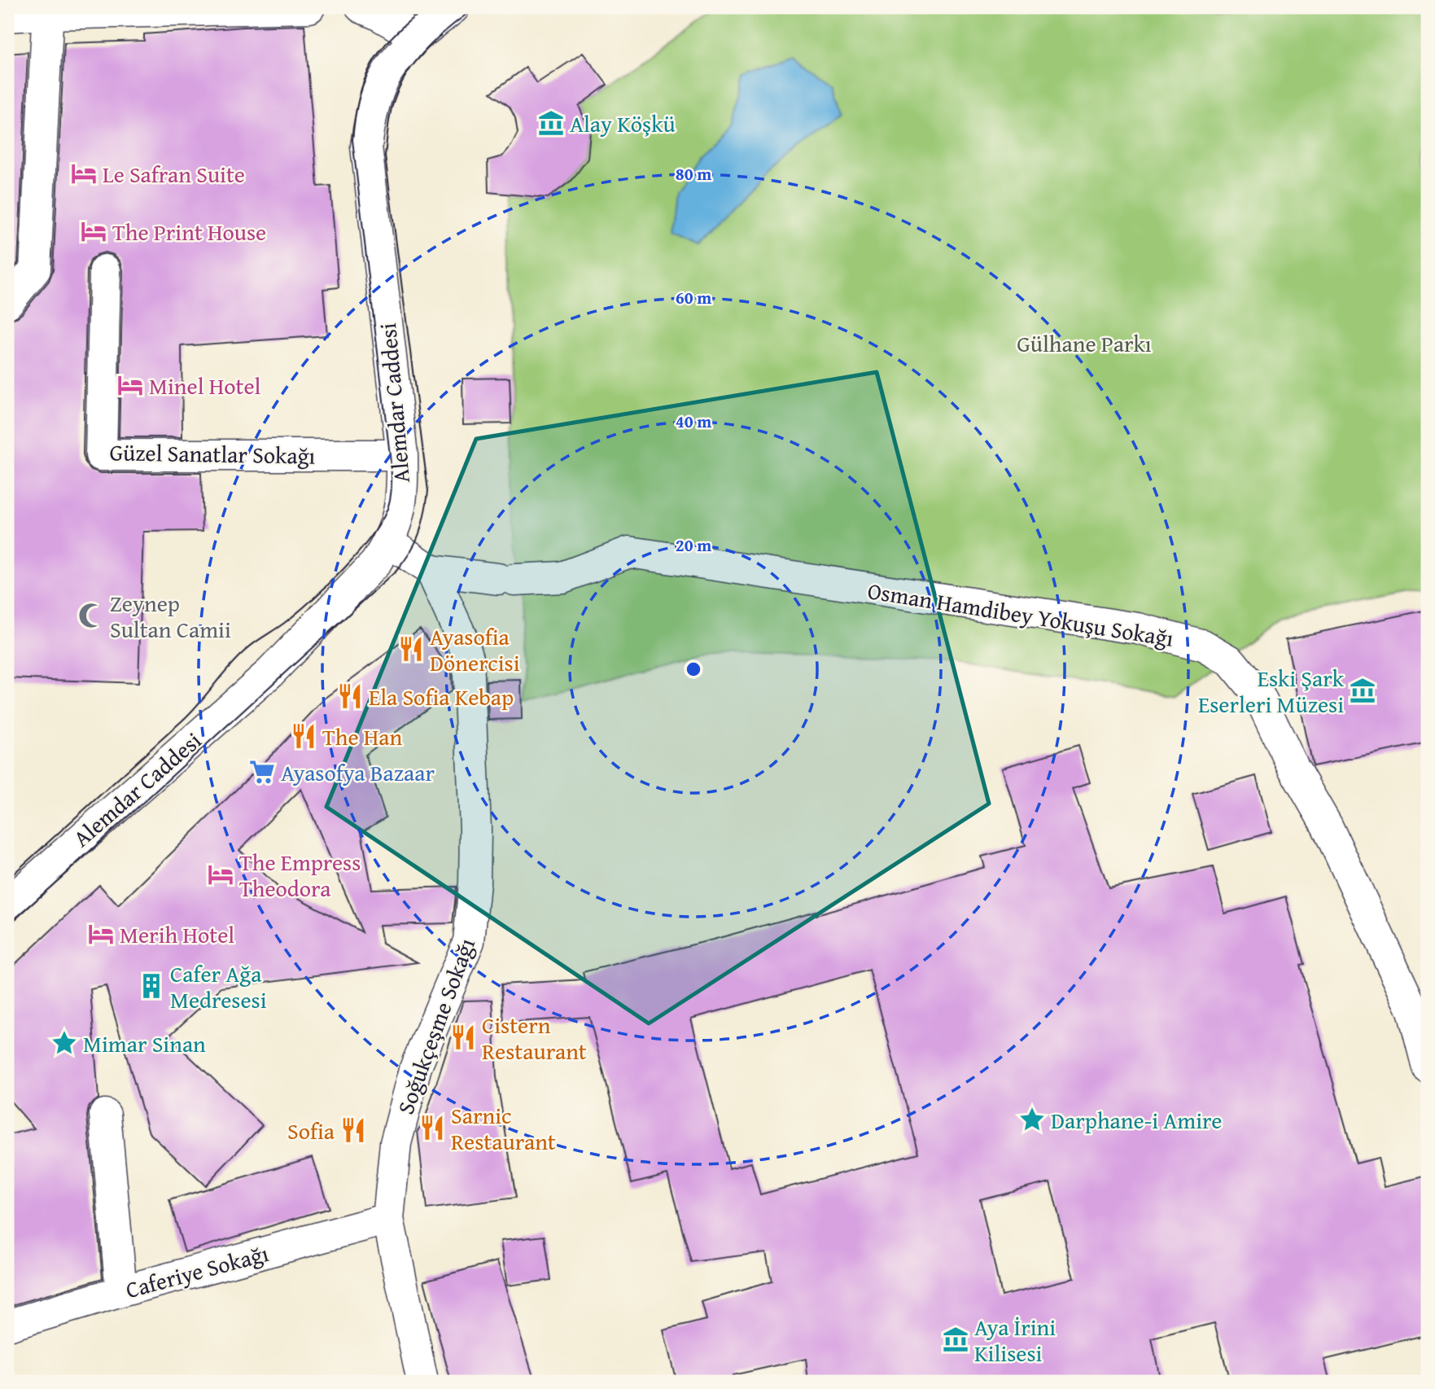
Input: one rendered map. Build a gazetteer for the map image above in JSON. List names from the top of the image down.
{
  "streets": {
    "street": [
      "Alemdar Caddesi",
      "Güzel Sanatlar Sokağı",
      "Osman Hamdibey Yokuşu Sokağı",
      "Soğukçeşme Sokağı",
      "Caferiye Sokağı"
    ]
  },
  "crossings": [
    ["Alemdar Caddesi", "Güzel Sanatlar Sokağı"],
    ["Osman Hamdibey Yokuşu Sokağı", "Soğukçeşme Sokağı"],
    ["Soğukçeşme Sokağı", "Caferiye Sokağı"]
  ],
  "parks": ["Gülhane Parkı"],
  "places": {
    "museum": ["Alay Köşkü", "Eski Şark Eserleri Müzesi", "Aya İrini Kilisesi"],
    "hotel": [
      "Le Safran Suite",
      "The Print House",
      "Minel Hotel",
      "The Empress Theodora",
      "Merih Hotel"
    ],
    "mosque": ["Zeynep Sultan Camii"],
    "restaurant": [
      "Ayasofia Dönercisi",
      "Ela Sofia Kebap",
      "The Han",
      "Cistern Restaurant",
      "Sarnic Restaurant",
      "Sofia"
    ],
    "supermarket": ["Ayasofya Bazaar"],
    "building": ["Cafer Ağa Medresesi"],
    "place": ["Mimar Sinan", "Darphane-i Amire"]
  },
  "rings": [
    "80 m",
    "60 m",
    "40 m",
    "20 m"
  ]
}
